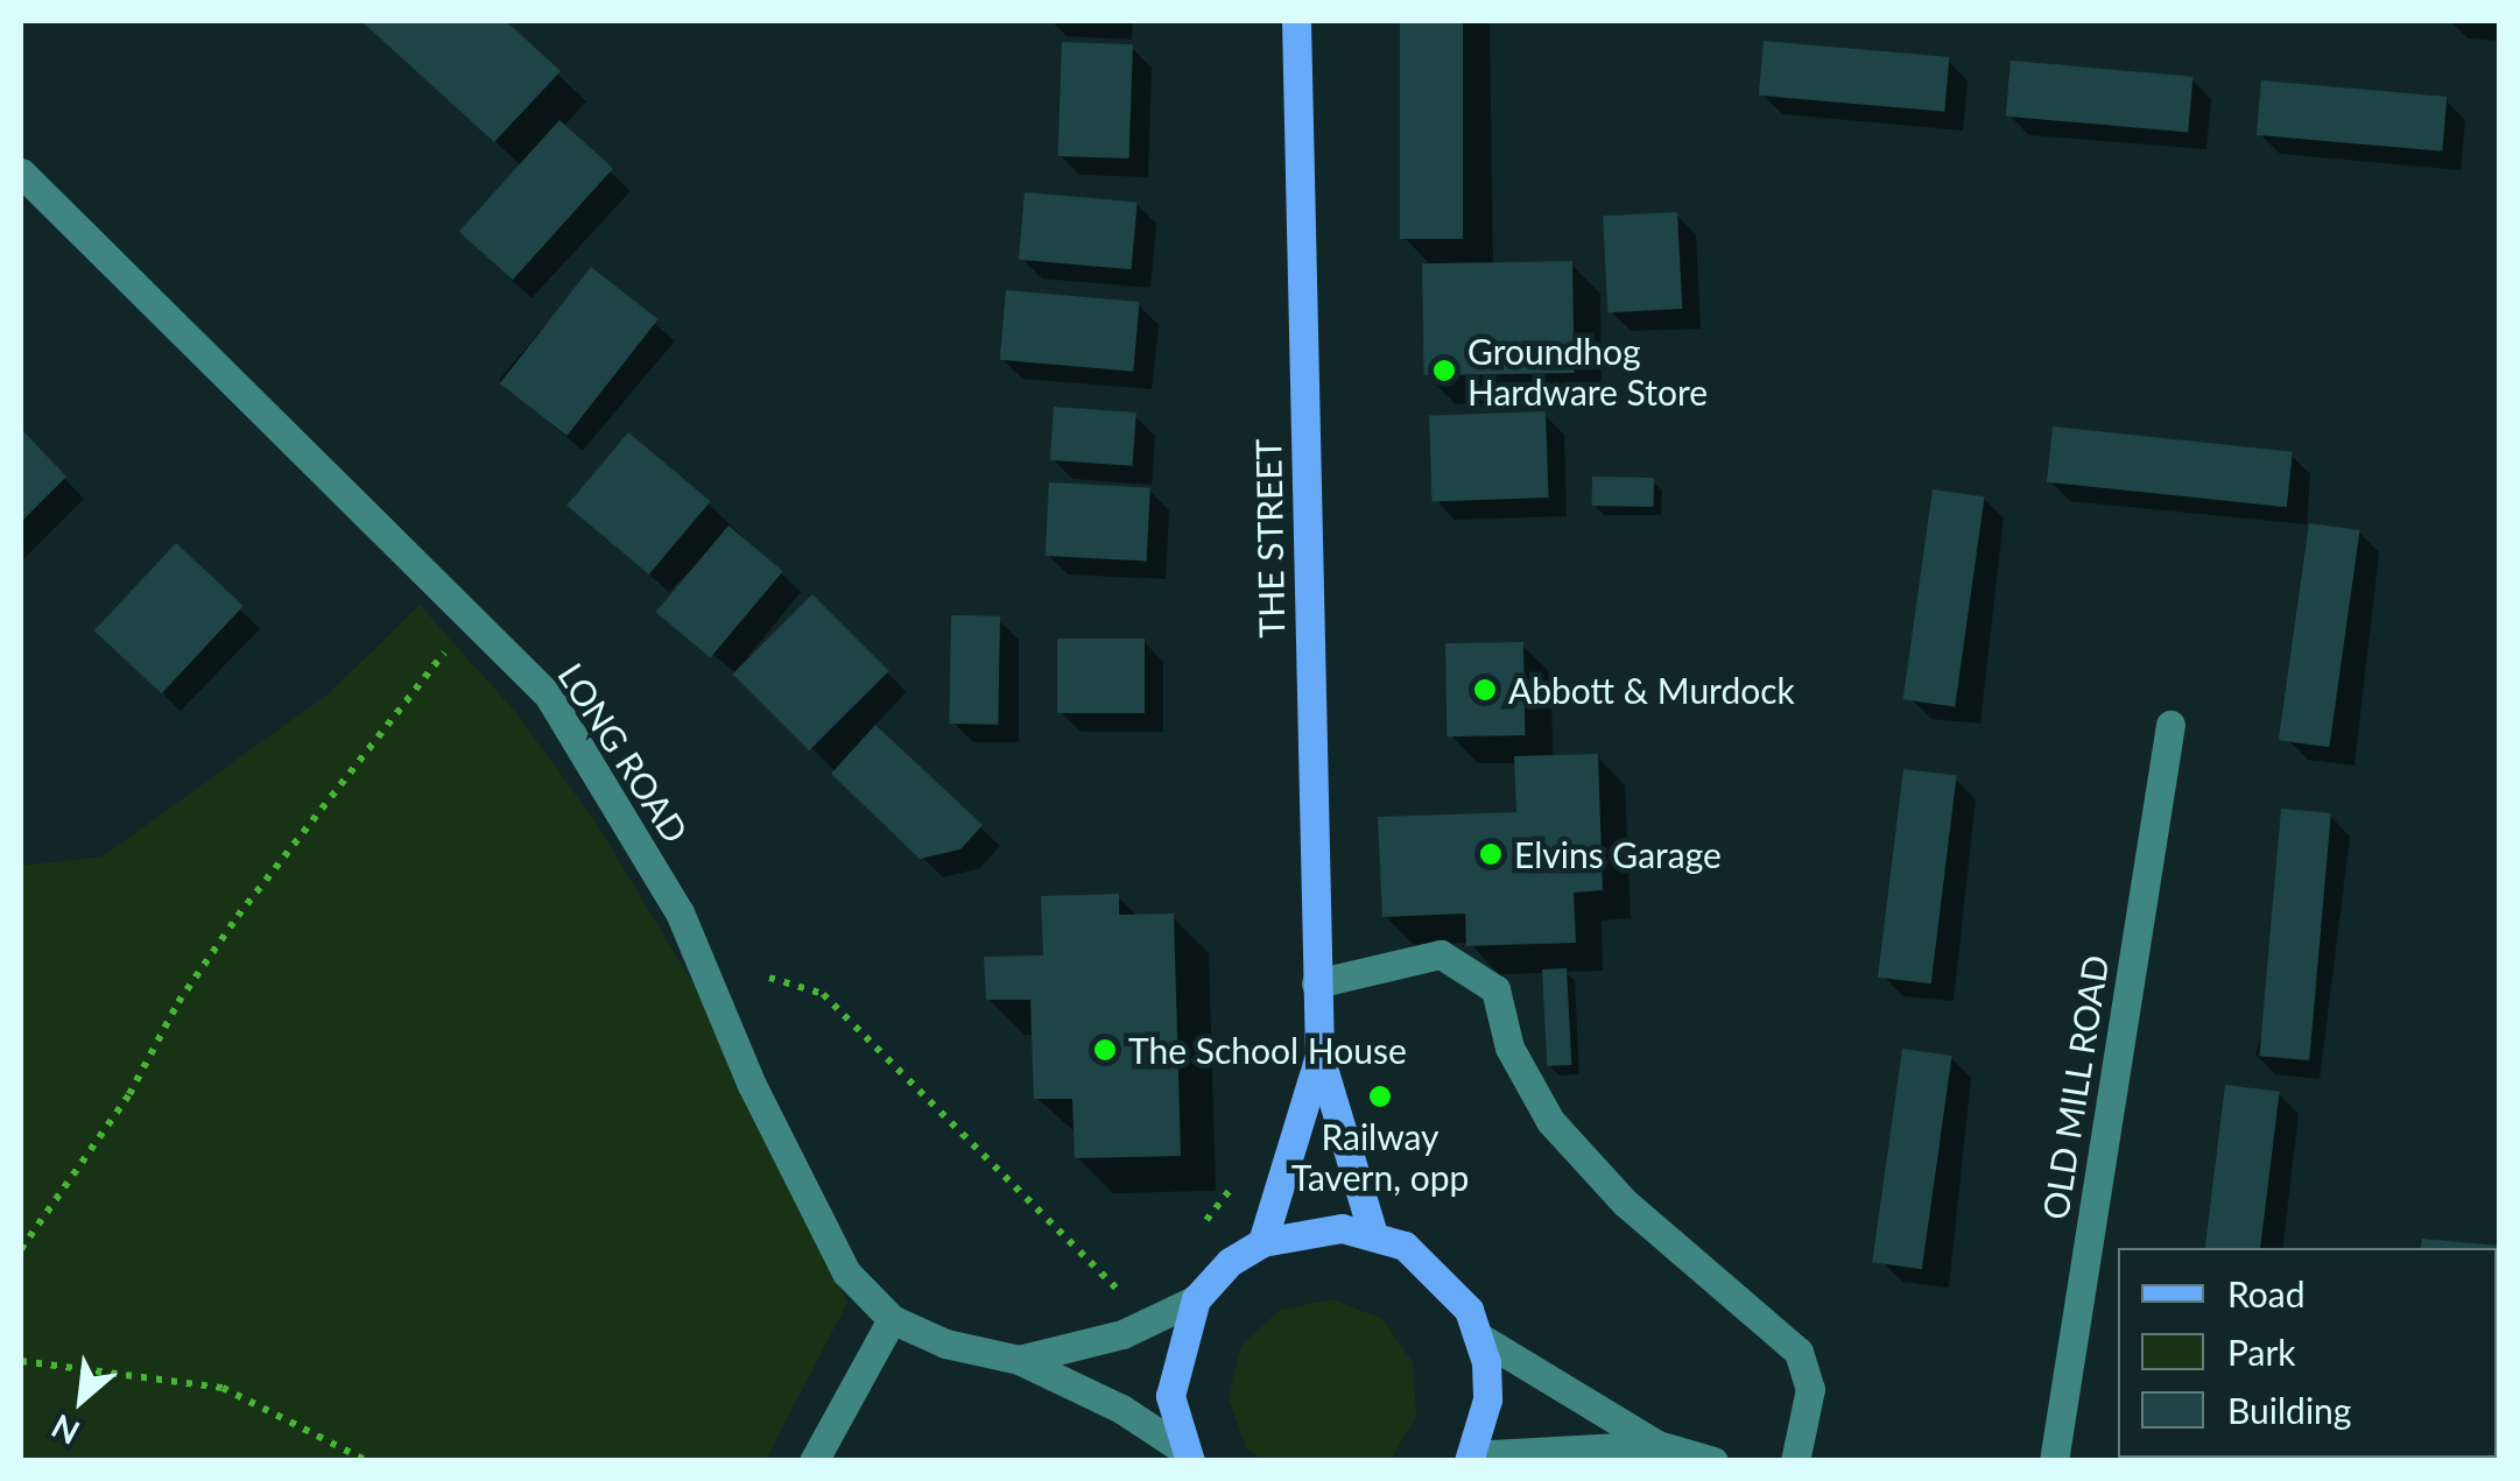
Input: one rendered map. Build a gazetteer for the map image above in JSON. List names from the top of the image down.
{
  "streets": {
    "main road": ["THE STREET"],
    "street": ["LONG ROAD", "OLD MILL ROAD"]
  },
  "places": [
    "Groundhog Hardware Store",
    "Abbott & Murdock",
    "Elvins Garage",
    "The School House",
    "Railway Tavern, opp"
  ],
  "legend": ["Road", "Park", "Building"],
  "north": "bottom left"
}
